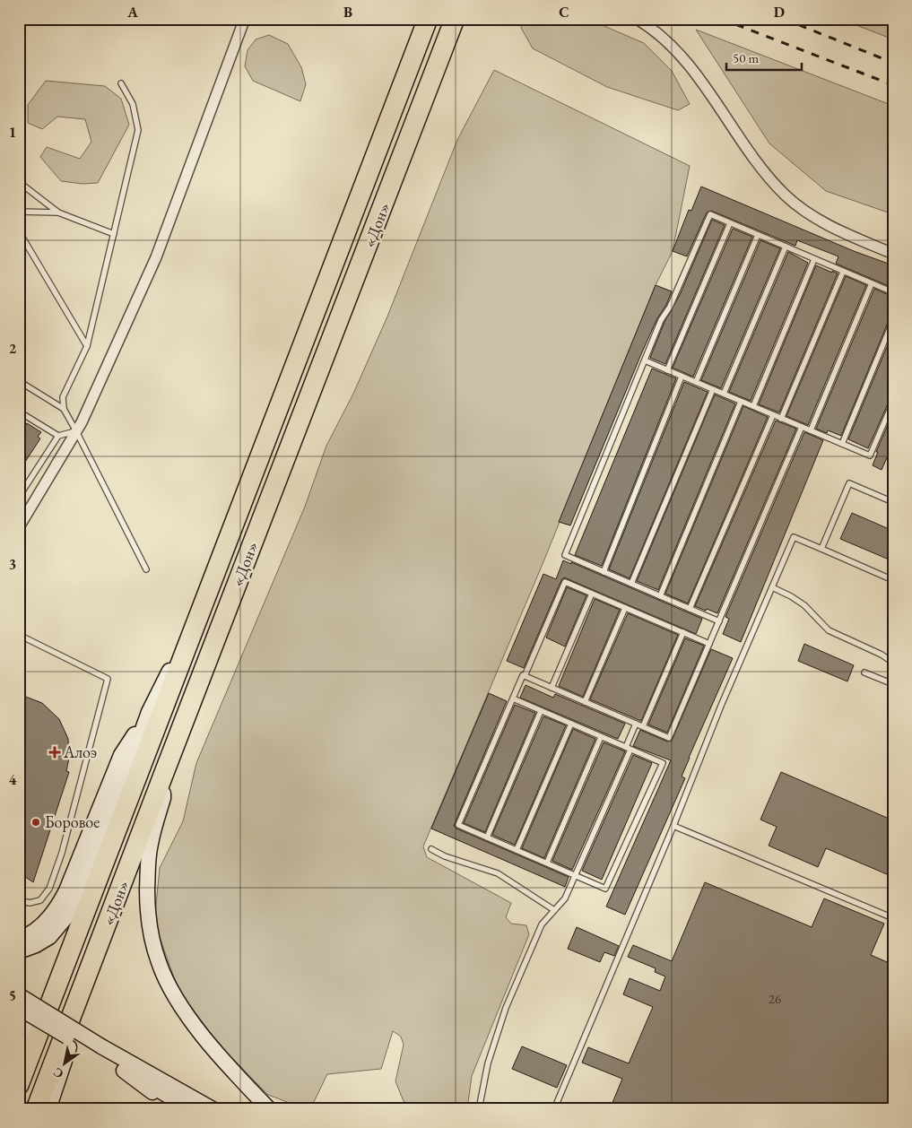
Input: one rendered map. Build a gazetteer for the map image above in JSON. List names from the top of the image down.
{
  "streets": {
    "highway": ["«Дон»"]
  },
  "places": {
    "health": ["Алоэ"],
    "other": ["Боровое"]
  },
  "house_numbers": ["26"],
  "scale_bar": "50 m",
  "north": "bottom left",
  "grid": {
    "columns": [
      "A",
      "B",
      "C",
      "D"
    ],
    "rows": [
      "1",
      "2",
      "3",
      "4",
      "5"
    ]
  }
}
